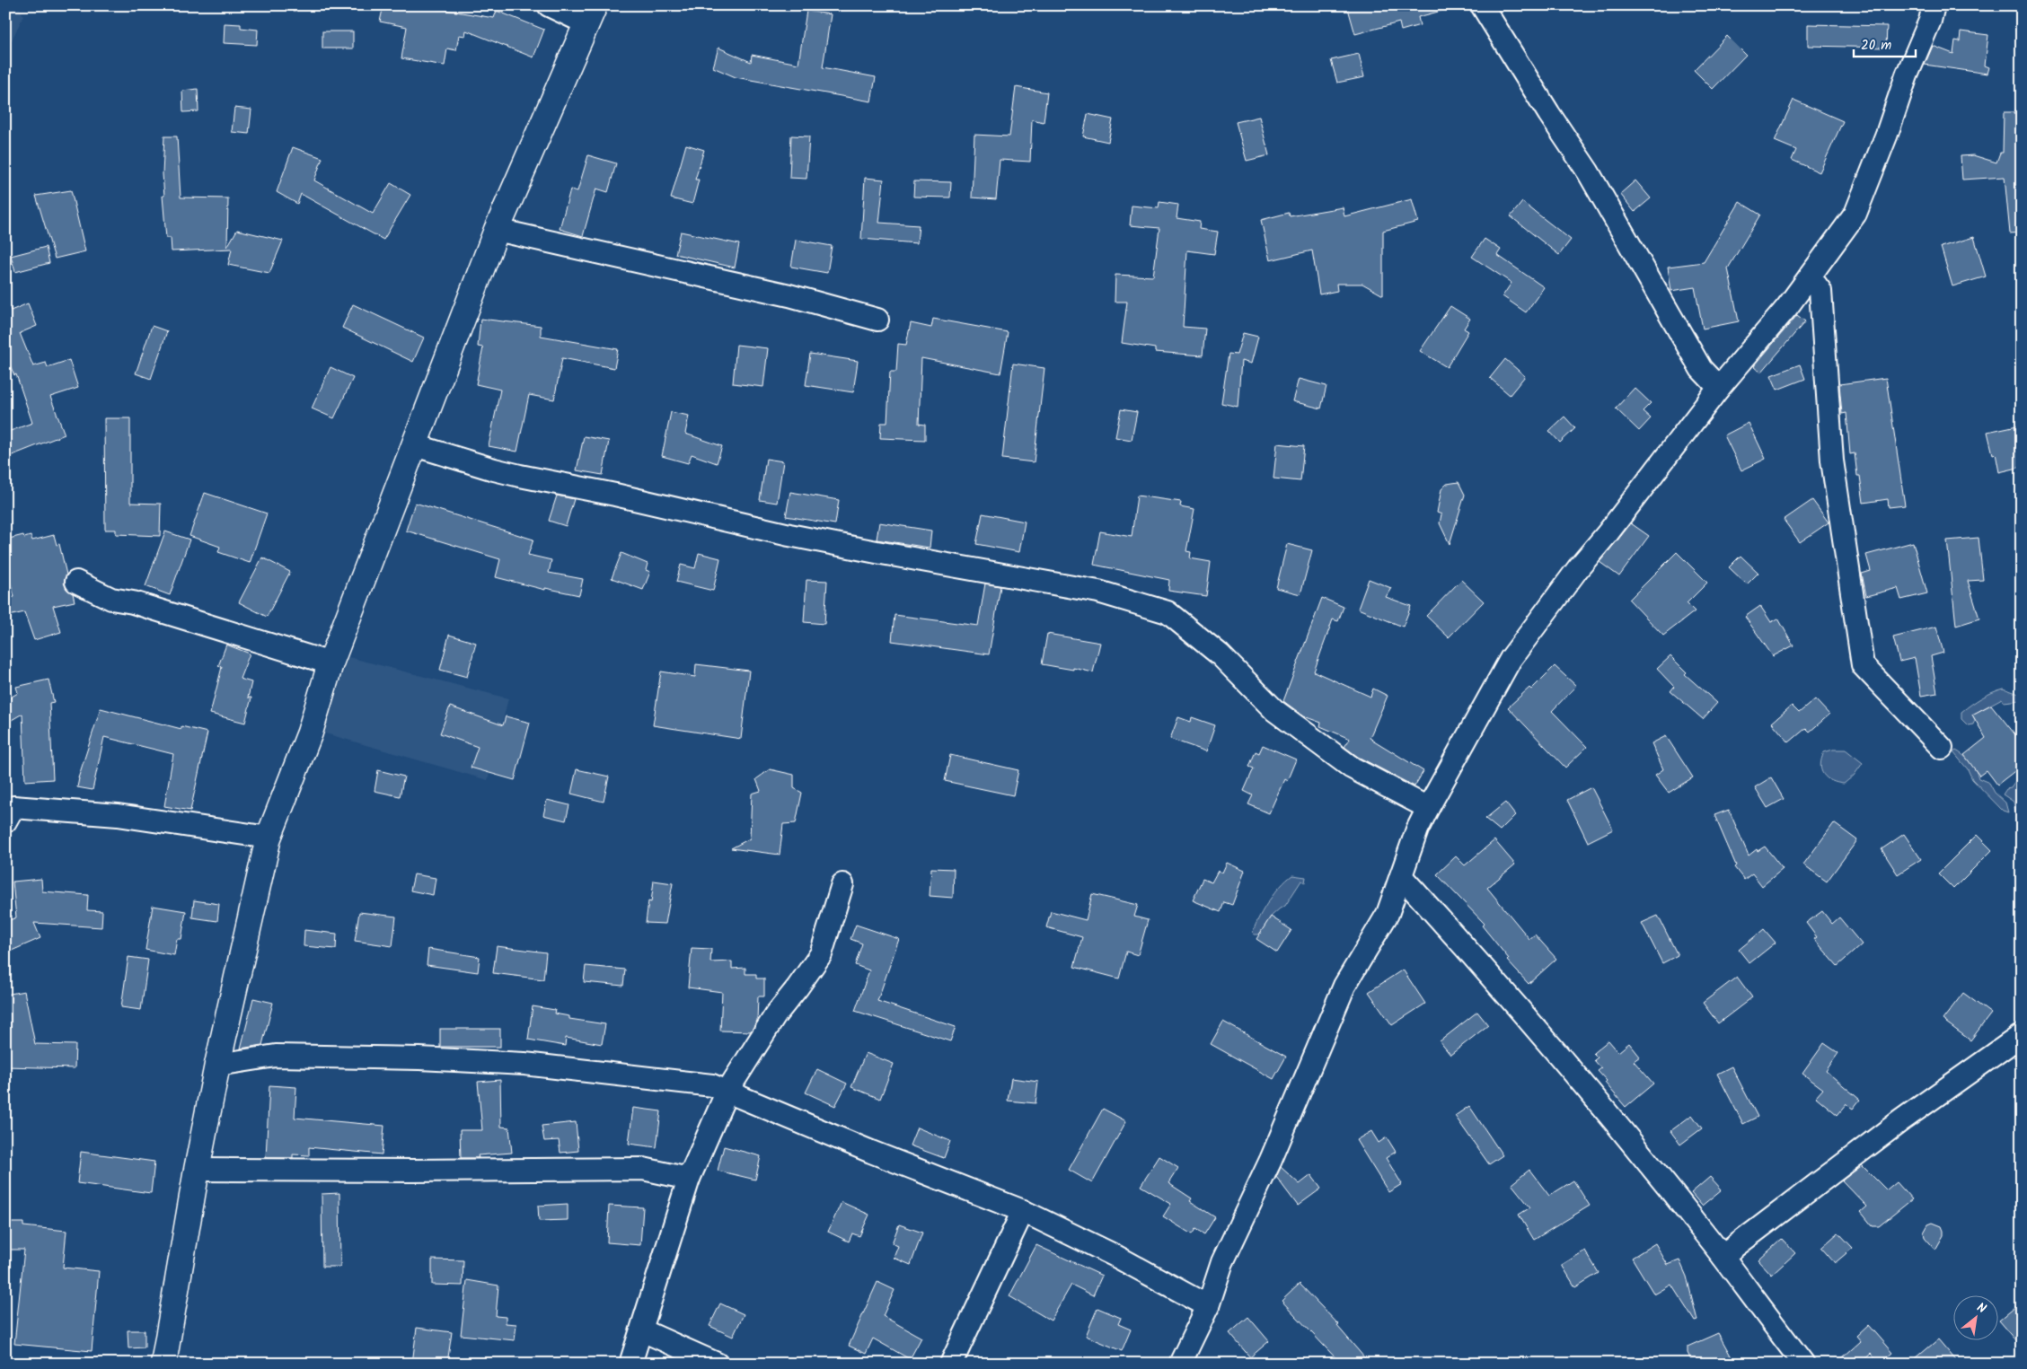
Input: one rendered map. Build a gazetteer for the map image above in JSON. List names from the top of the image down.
{
  "scale_bar": "20 m",
  "north": "top right"
}
